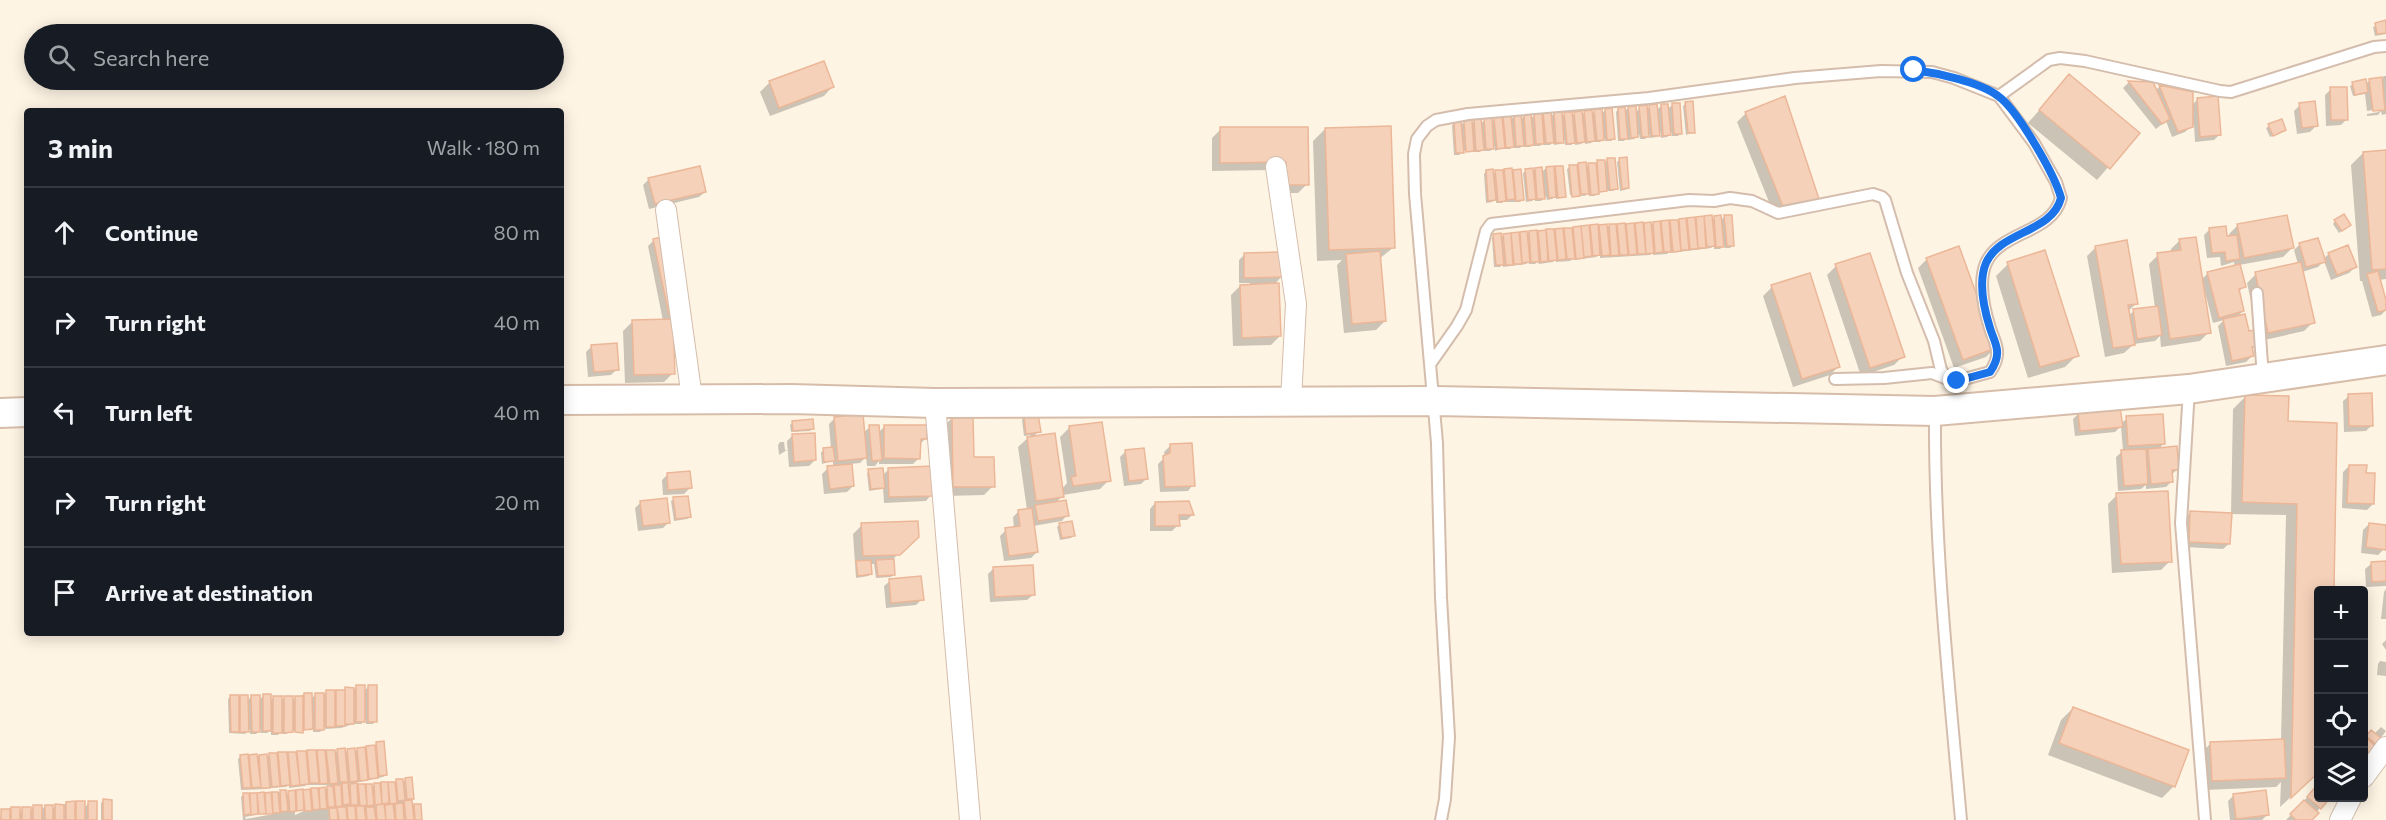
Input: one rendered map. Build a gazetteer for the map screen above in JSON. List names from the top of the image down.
{
  "page": {
    "search": "Search here",
    "heading": ["3 min", "Walk · 180 m"],
    "list": [
      ["Continue", "80 m"],
      ["Turn right", "40 m"],
      ["Turn left", "40 m"],
      ["Turn right", "20 m"],
      "Arrive at destination"
    ],
    "map_buttons": ["+", "−"]
  }
}
